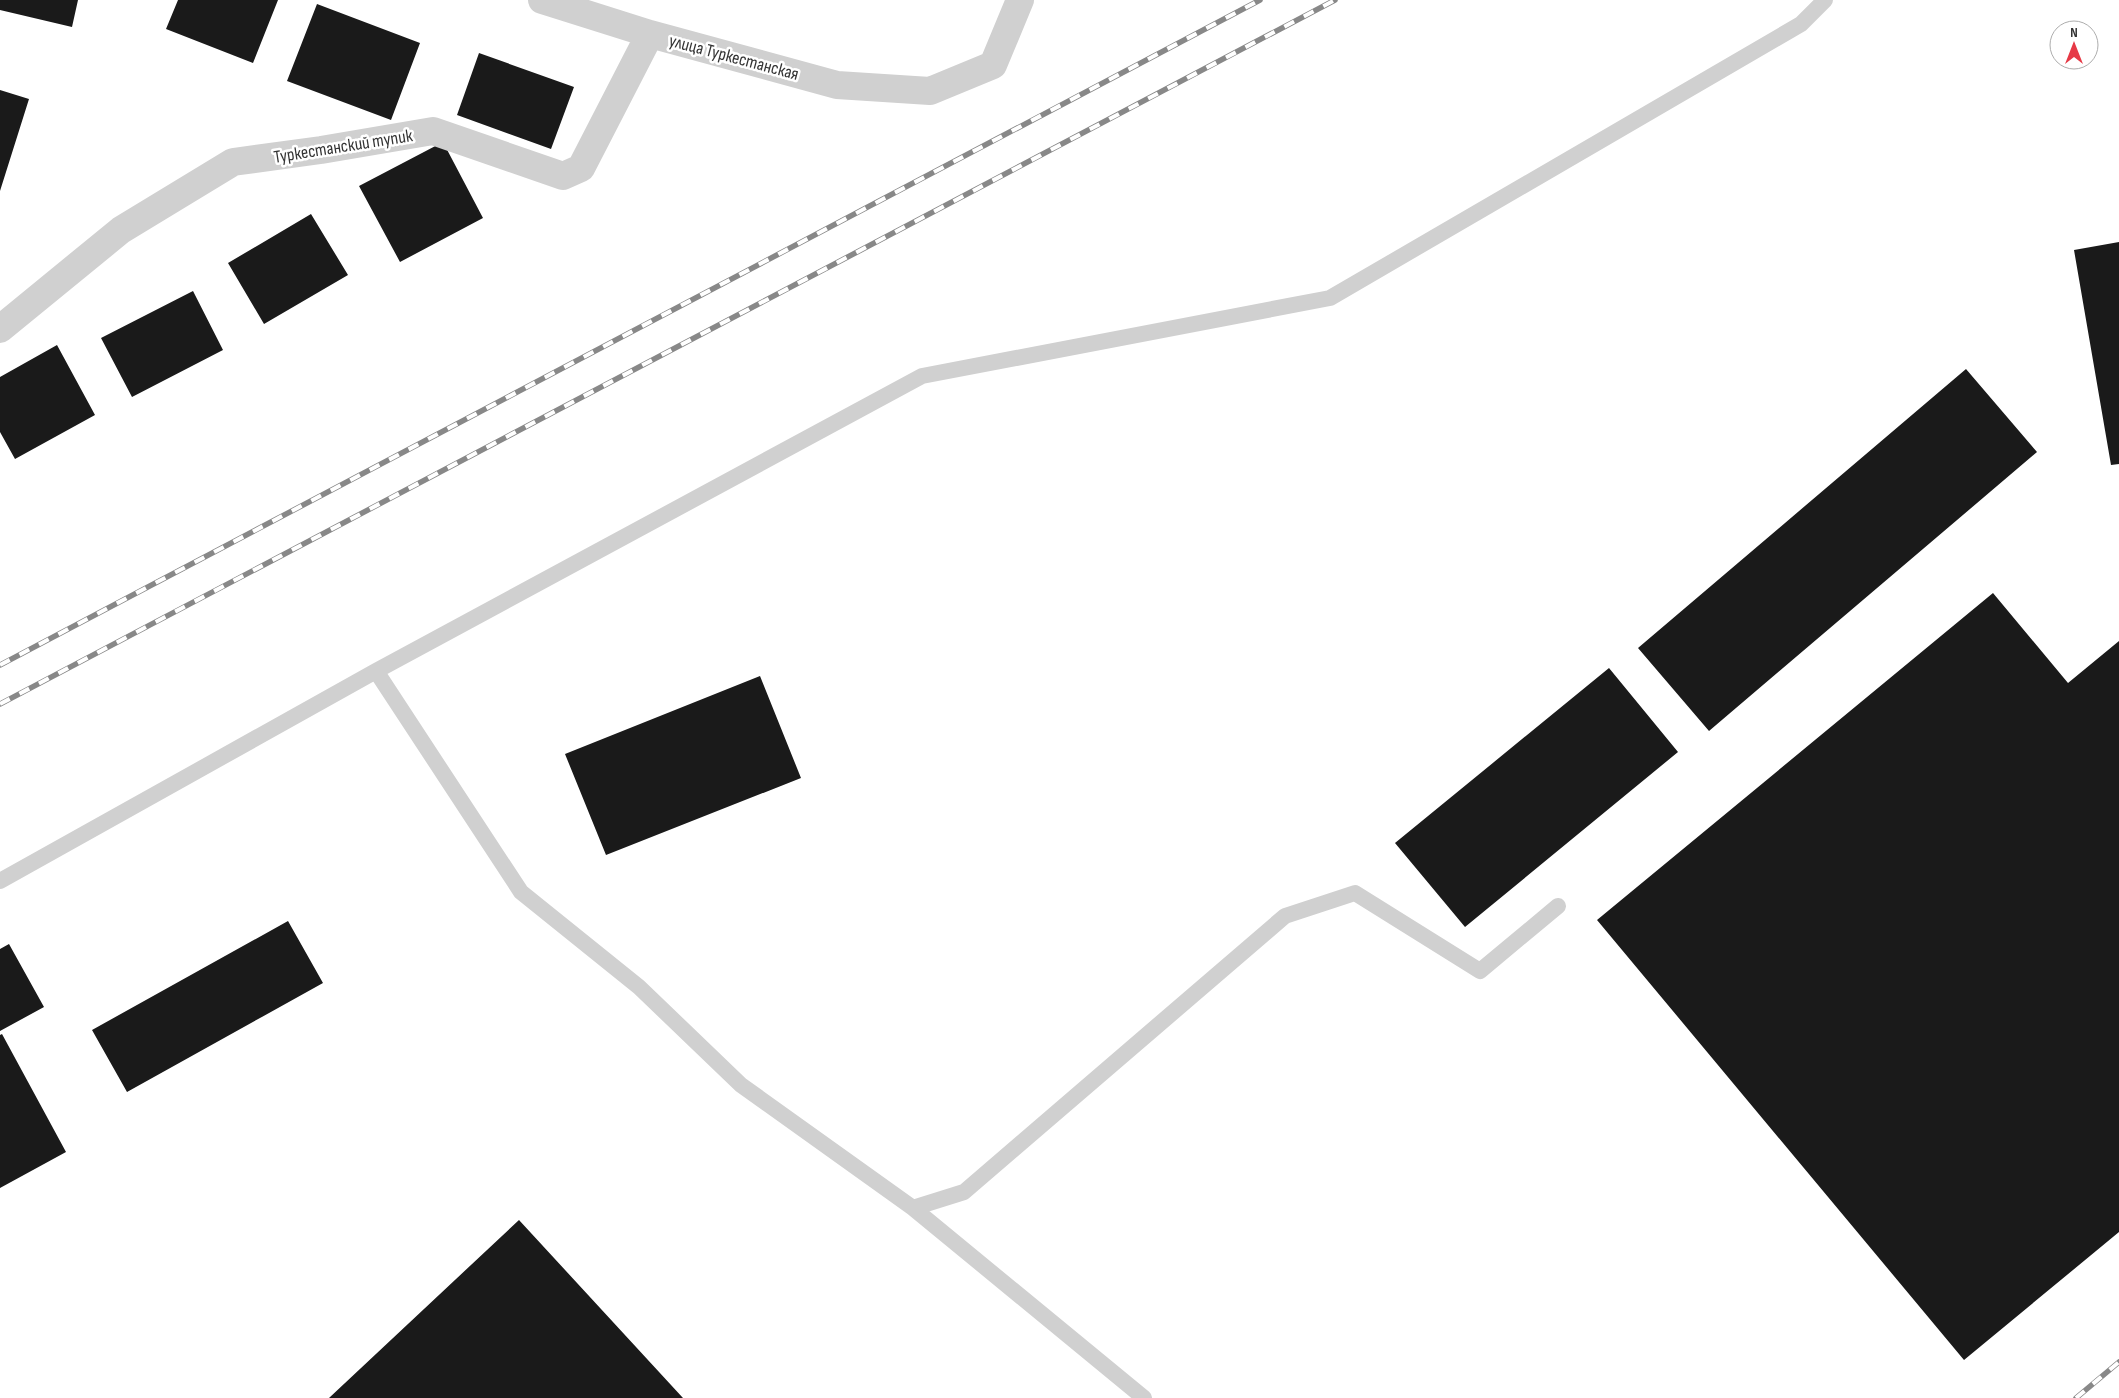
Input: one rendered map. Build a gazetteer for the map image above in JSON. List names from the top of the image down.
{
  "streets": {
    "street": ["улица Туркестанская", "Туркестанский тупик"]
  },
  "crossings": [
    ["улица Туркестанская", "Туркестанский тупик"]
  ],
  "north": "top"
}
